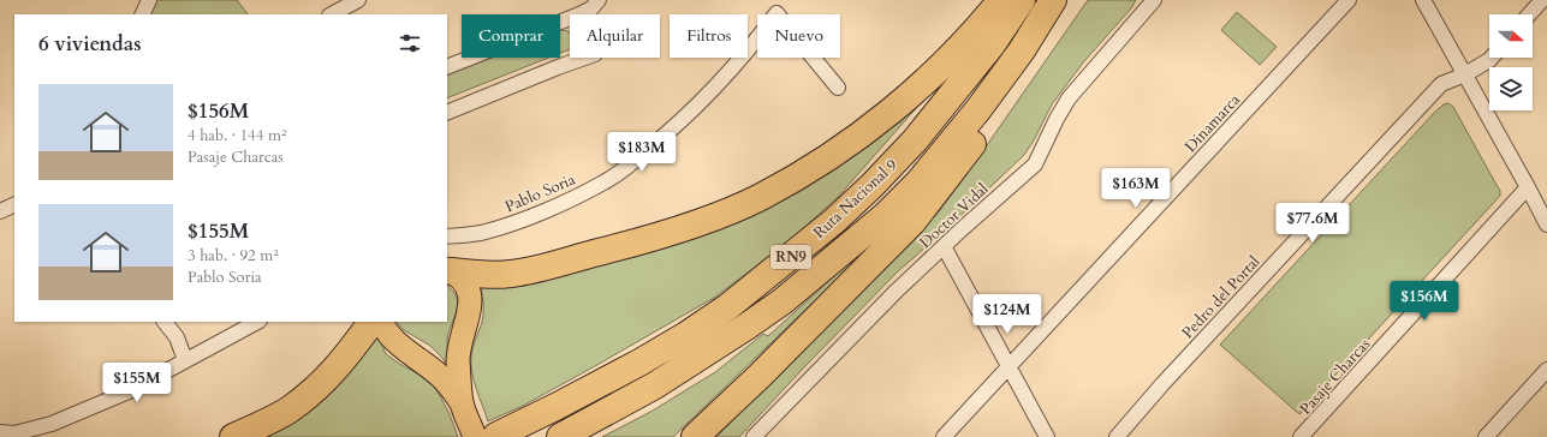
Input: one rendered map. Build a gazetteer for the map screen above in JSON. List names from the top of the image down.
{
  "streets": {
    "highway": ["Ruta Nacional 9", "RN9"],
    "street": [
      "Dinamarca",
      "Pablo Soria",
      "Doctor Vidal",
      "Pedro del Portal",
      "Pasaje Charcas"
    ]
  },
  "north": "right",
  "page": {
    "chip": [
      "Comprar",
      "Alquilar",
      "Filtros",
      "Nuevo"
    ],
    "heading": "6 viviendas",
    "list": [
      {
        "name": "$156M",
        "note": "4 hab. · 144 m² · Pasaje Charcas"
      },
      {
        "name": "$155M",
        "note": "3 hab. · 92 m² · Pablo Soria"
      }
    ],
    "price": [
      "$183M",
      "$163M",
      "$77.6M",
      "$156M",
      "$124M",
      "$155M"
    ]
  }
}
